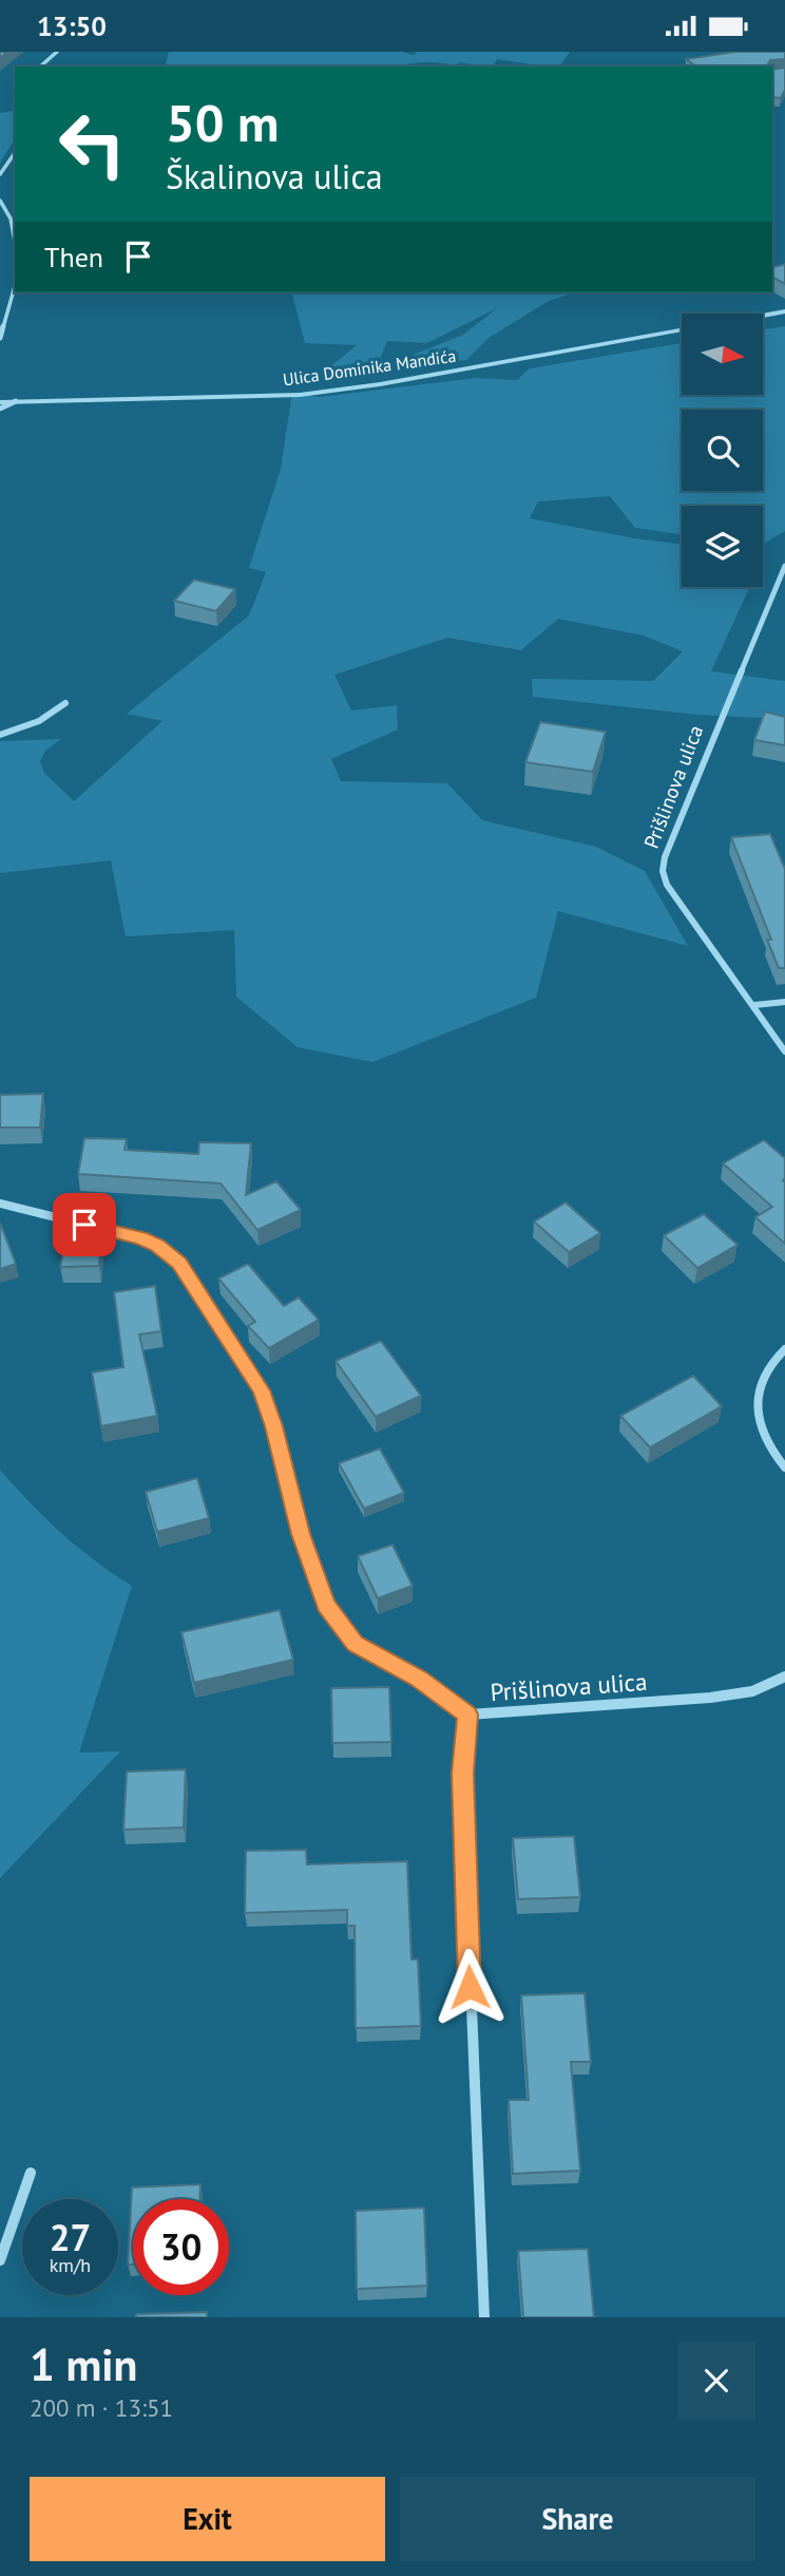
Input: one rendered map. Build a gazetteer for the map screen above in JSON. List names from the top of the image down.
{
  "streets": {
    "street": ["Ulica Dominika Mandića", "Prišlinova ulica"]
  },
  "north": "right",
  "page": {
    "status": "13:50",
    "turn": ["50 m", "Škalinova ulica"],
    "then": "Then",
    "speed": "27 km/h",
    "limit": "30",
    "heading": ["1 min", "200 m · 13:51"],
    "buttons": ["Exit", "Share"]
  }
}
